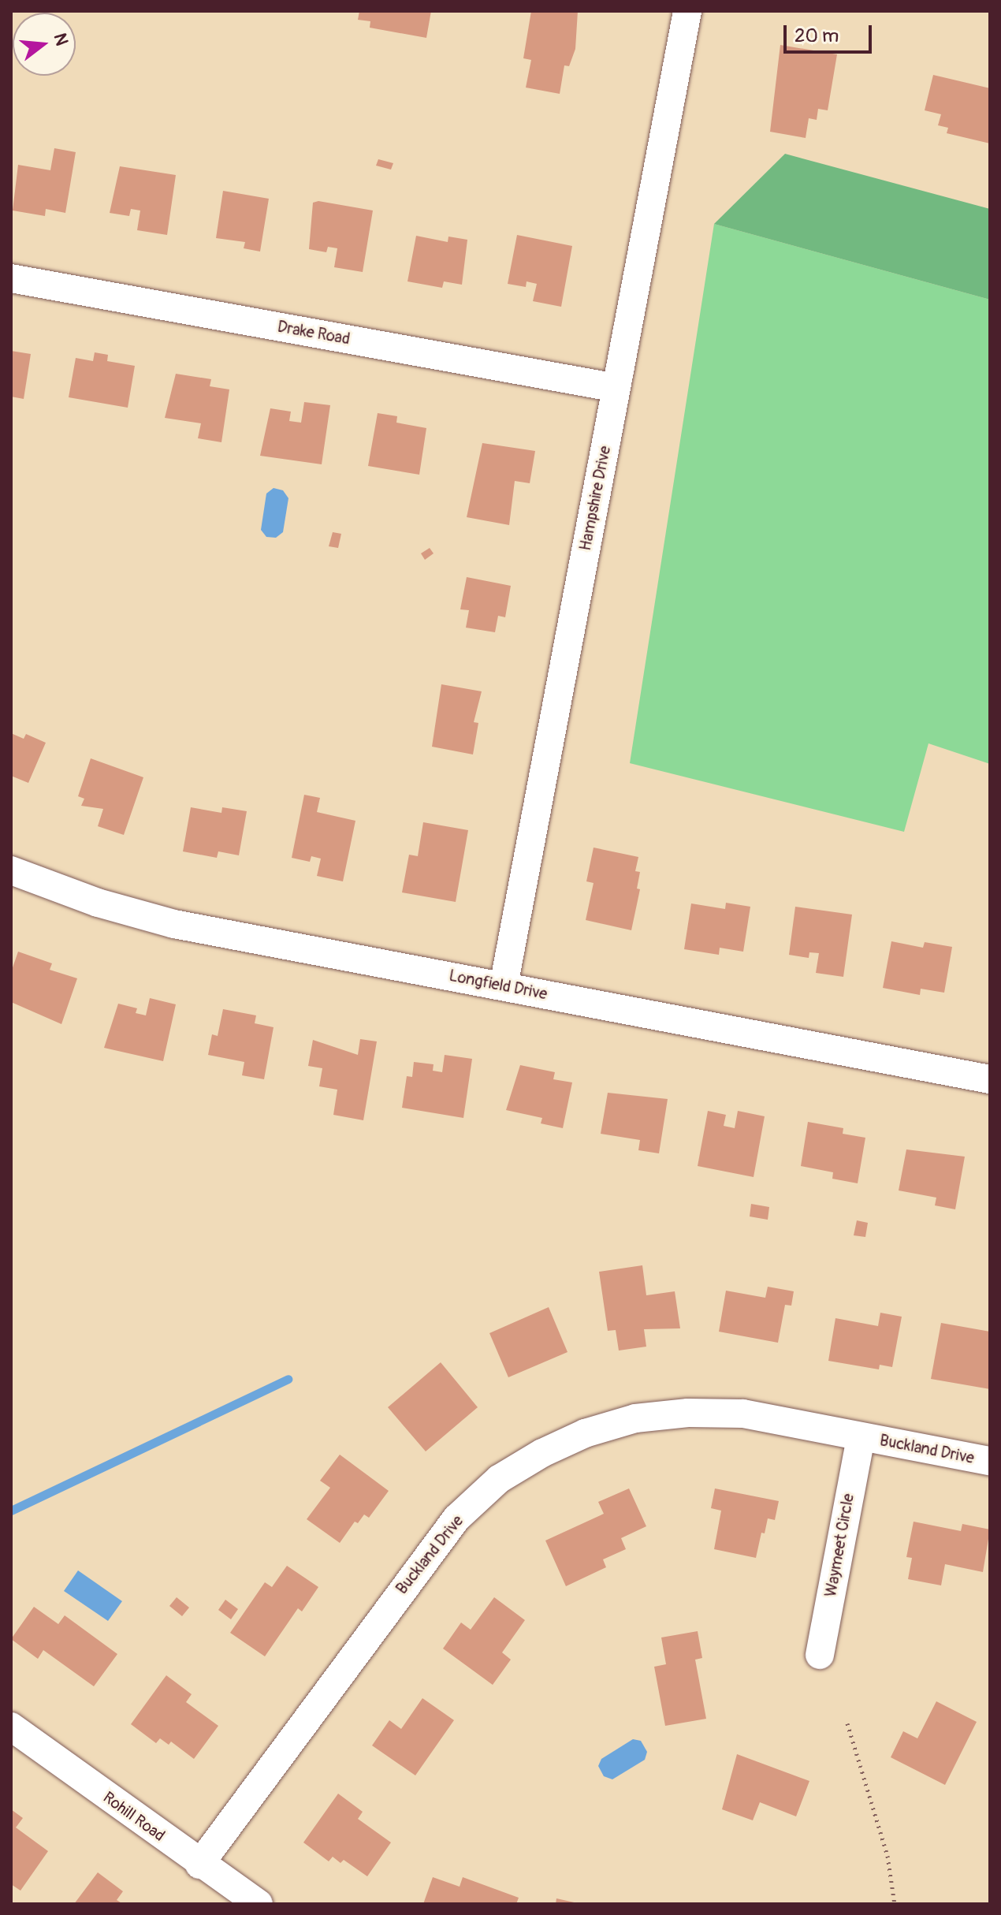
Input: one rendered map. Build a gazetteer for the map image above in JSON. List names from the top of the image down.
{
  "streets": {
    "street": [
      "Drake Road",
      "Hampshire Drive",
      "Longfield Drive",
      "Buckland Drive",
      "Waymeet Circle",
      "Rohill Road"
    ]
  },
  "crossings": [
    ["Drake Road", "Hampshire Drive"],
    ["Hampshire Drive", "Longfield Drive"],
    ["Buckland Drive", "Waymeet Circle"],
    ["Buckland Drive", "Rohill Road"]
  ],
  "scale_bar": "20 m",
  "north": "right"
}
